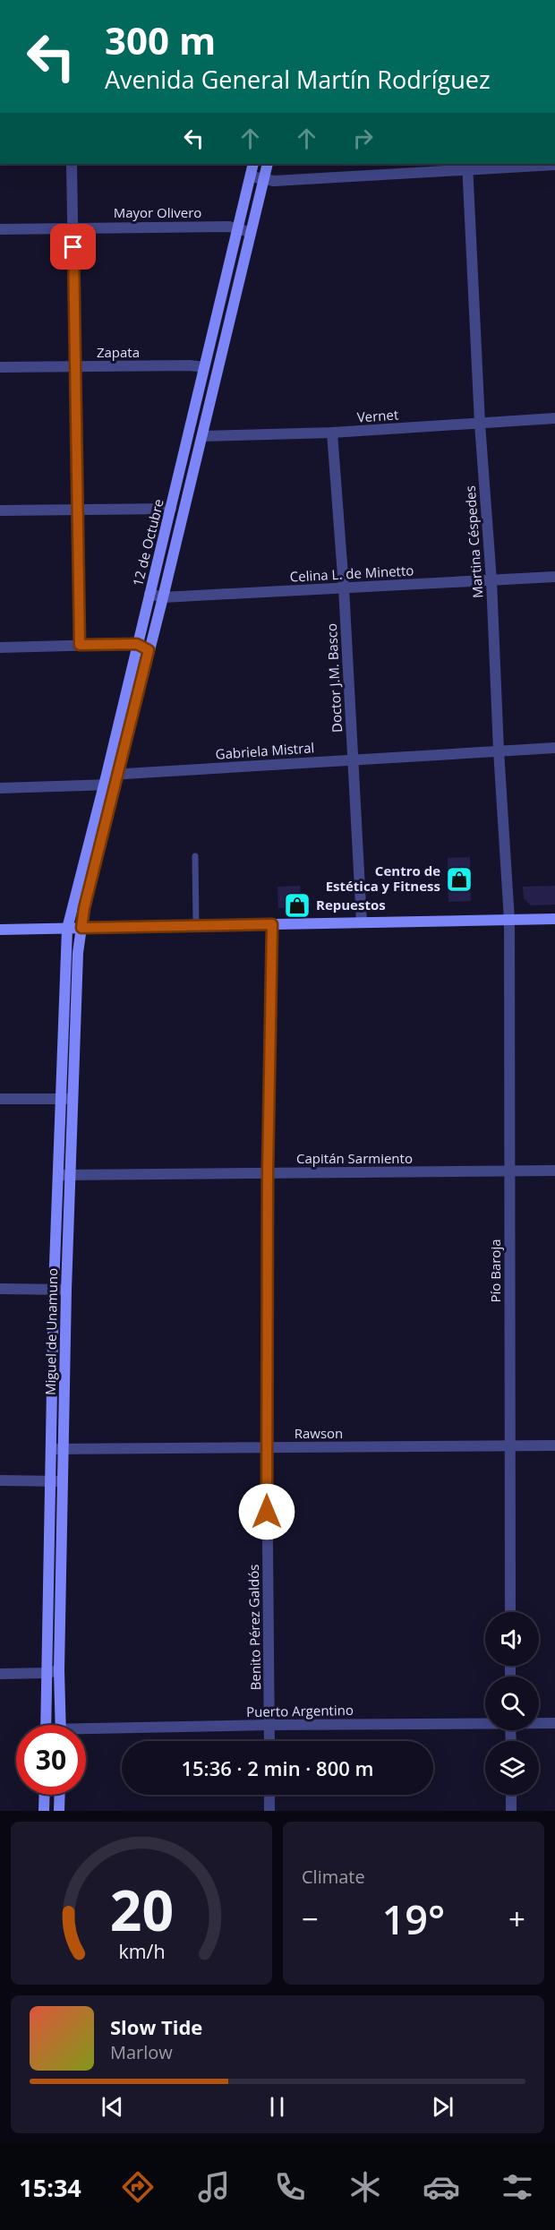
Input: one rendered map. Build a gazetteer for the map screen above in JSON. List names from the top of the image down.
{
  "streets": {
    "street": [
      "Mayor Olivero",
      "Zapata",
      "Vernet",
      "Martina Céspedes",
      "12 de Octubre",
      "Celina L. de Minetto",
      "Doctor J.M. Basco",
      "Gabriela Mistral",
      "Capitán Sarmiento",
      "Pío Baroja",
      "Miguel de Unamuno",
      "Rawson",
      "Benito Pérez Galdós",
      "Puerto Argentino"
    ]
  },
  "crossings": [
    ["Mayor Olivero", "12 de Octubre"],
    ["Zapata", "12 de Octubre"],
    ["Vernet", "Martina Céspedes"],
    ["Vernet", "12 de Octubre"],
    ["Vernet", "Doctor J.M. Basco"],
    ["Martina Céspedes", "Celina L. de Minetto"],
    ["Martina Céspedes", "Gabriela Mistral"],
    ["Martina Céspedes", "Pío Baroja"],
    ["12 de Octubre", "Celina L. de Minetto"],
    ["12 de Octubre", "Gabriela Mistral"],
    ["12 de Octubre", "Miguel de Unamuno"],
    ["Celina L. de Minetto", "Doctor J.M. Basco"],
    ["Doctor J.M. Basco", "Gabriela Mistral"],
    ["Capitán Sarmiento", "Pío Baroja"],
    ["Capitán Sarmiento", "Miguel de Unamuno"],
    ["Capitán Sarmiento", "Benito Pérez Galdós"],
    ["Pío Baroja", "Rawson"],
    ["Miguel de Unamuno", "Rawson"],
    ["Rawson", "Benito Pérez Galdós"],
    ["Benito Pérez Galdós", "Puerto Argentino"]
  ],
  "places": {
    "shop": ["Centro de Estética y Fitness", "Repuestos"]
  },
  "page": {
    "turn": ["300 m", "Avenida General Martín Rodríguez"],
    "limit": "30",
    "trip": "15:36 · 2 min · 800 m",
    "tile": "Climate",
    "heat": ["−", "19°", "+"],
    "song": ["Slow Tide", "Marlow"],
    "tabs": "15:34",
    "gauge": ["20", "km/h"]
  }
}
